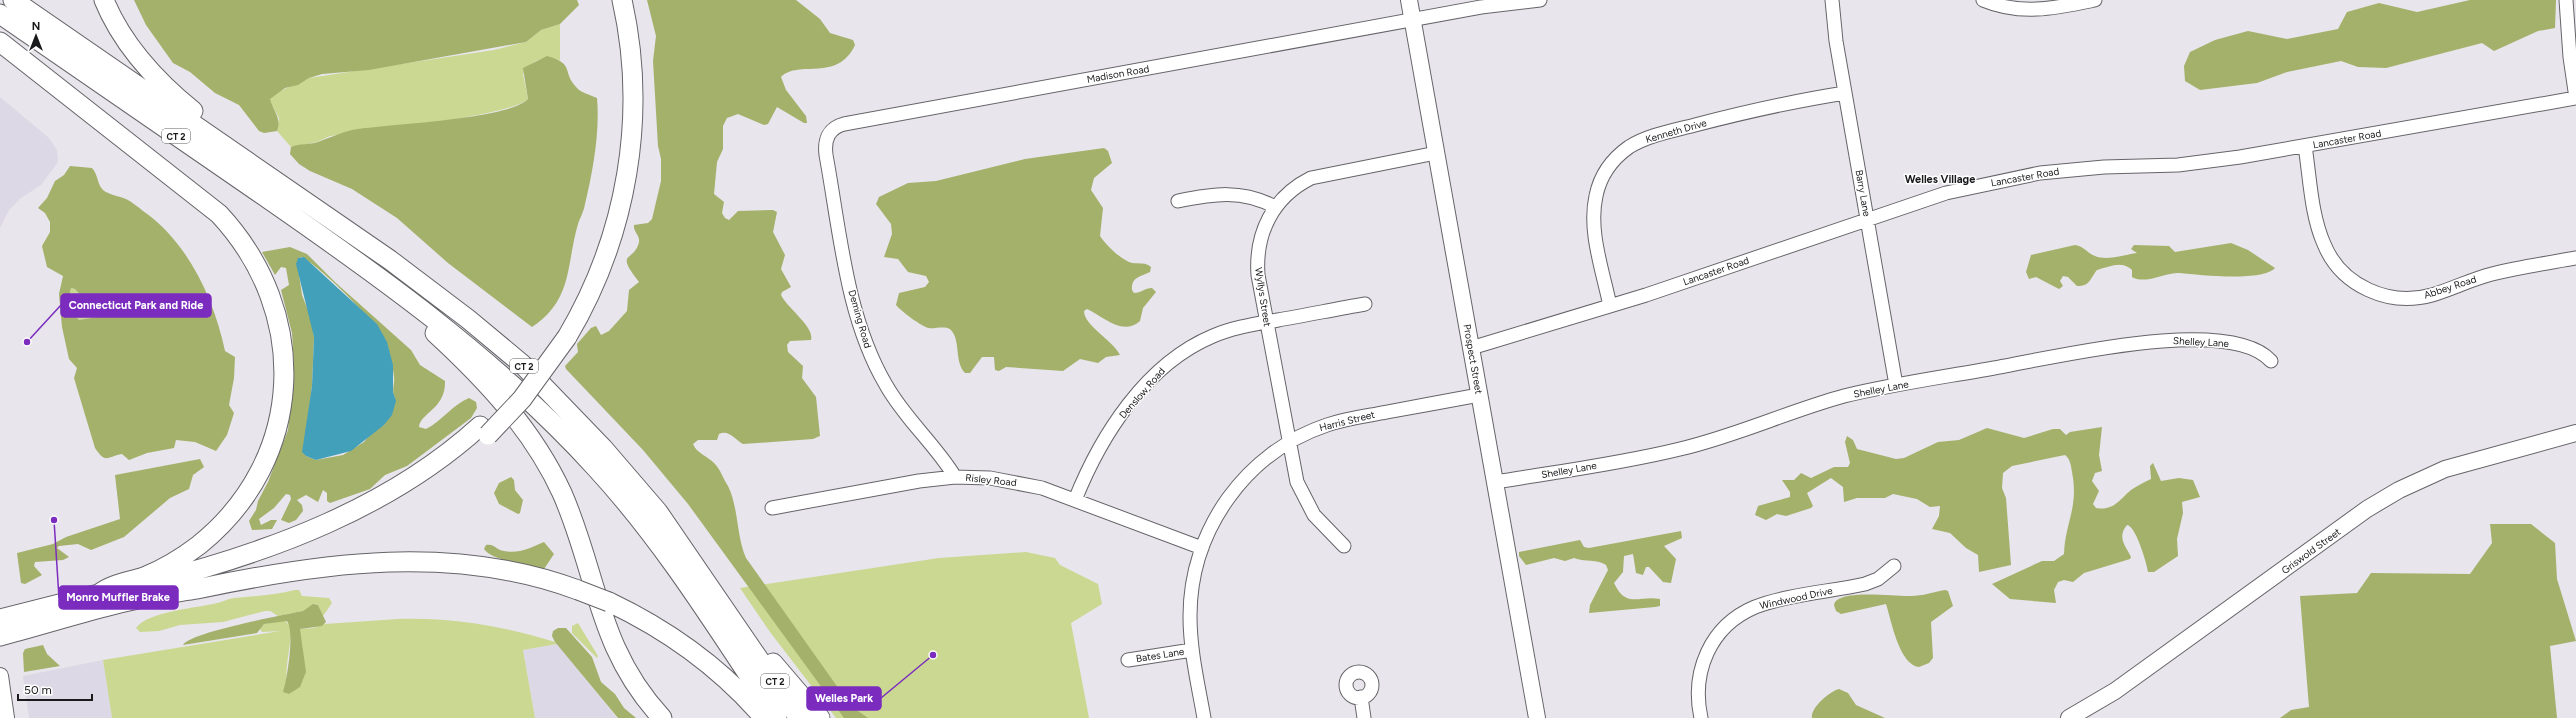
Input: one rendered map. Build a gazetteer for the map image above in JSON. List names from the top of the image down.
{
  "streets": {
    "highway": ["CT 2"],
    "main road": ["Prospect Street", "Griswold Street"],
    "street": [
      "Madison Road",
      "Kenneth Drive",
      "Lancaster Road",
      "Barry Lane",
      "Abbey Road",
      "Wyllys Street",
      "Deming Road",
      "Shelley Lane",
      "Denslow Road",
      "Harris Street",
      "Risley Road",
      "Windwood Drive",
      "Bates Lane"
    ]
  },
  "crossings": [
    ["Madison Road", "Deming Road"],
    ["Madison Road", "Prospect Street"],
    ["Kenneth Drive", "Lancaster Road"],
    ["Kenneth Drive", "Barry Lane"],
    ["Lancaster Road", "Barry Lane"],
    ["Lancaster Road", "Abbey Road"],
    ["Lancaster Road", "Prospect Street"],
    ["Barry Lane", "Shelley Lane"],
    ["Wyllys Street", "Prospect Street"],
    ["Wyllys Street", "Denslow Road"],
    ["Wyllys Street", "Harris Street"],
    ["Deming Road", "Risley Road"],
    ["Shelley Lane", "Prospect Street"],
    ["Prospect Street", "Harris Street"],
    ["Denslow Road", "Risley Road"],
    ["Harris Street", "Risley Road"],
    ["Harris Street", "Bates Lane"]
  ],
  "districts": ["Welles Village"],
  "places": ["Connecticut Park and Ride", "Monro Muffler Brake", "Welles Park"],
  "scale_bar": "50 m",
  "north": "top"
}
